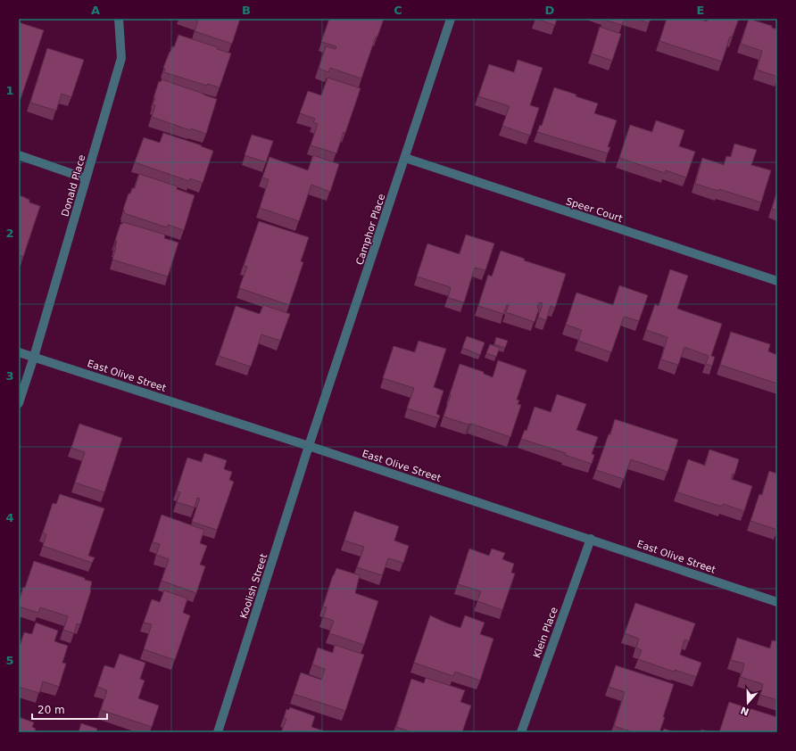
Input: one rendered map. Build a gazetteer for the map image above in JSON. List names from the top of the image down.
{
  "streets": {
    "street": [
      "Donald Place",
      "Speer Court",
      "Camphor Place",
      "East Olive Street",
      "Koolish Street",
      "Klein Place"
    ]
  },
  "crossings": [
    ["Donald Place", "East Olive Street"],
    ["Speer Court", "Camphor Place"],
    ["Camphor Place", "East Olive Street"],
    ["Camphor Place", "Koolish Street"],
    ["East Olive Street", "Koolish Street"],
    ["East Olive Street", "Klein Place"]
  ],
  "scale_bar": "20 m",
  "north": "bottom",
  "grid": {
    "columns": [
      "A",
      "B",
      "C",
      "D",
      "E"
    ],
    "rows": [
      "1",
      "2",
      "3",
      "4",
      "5"
    ]
  }
}
